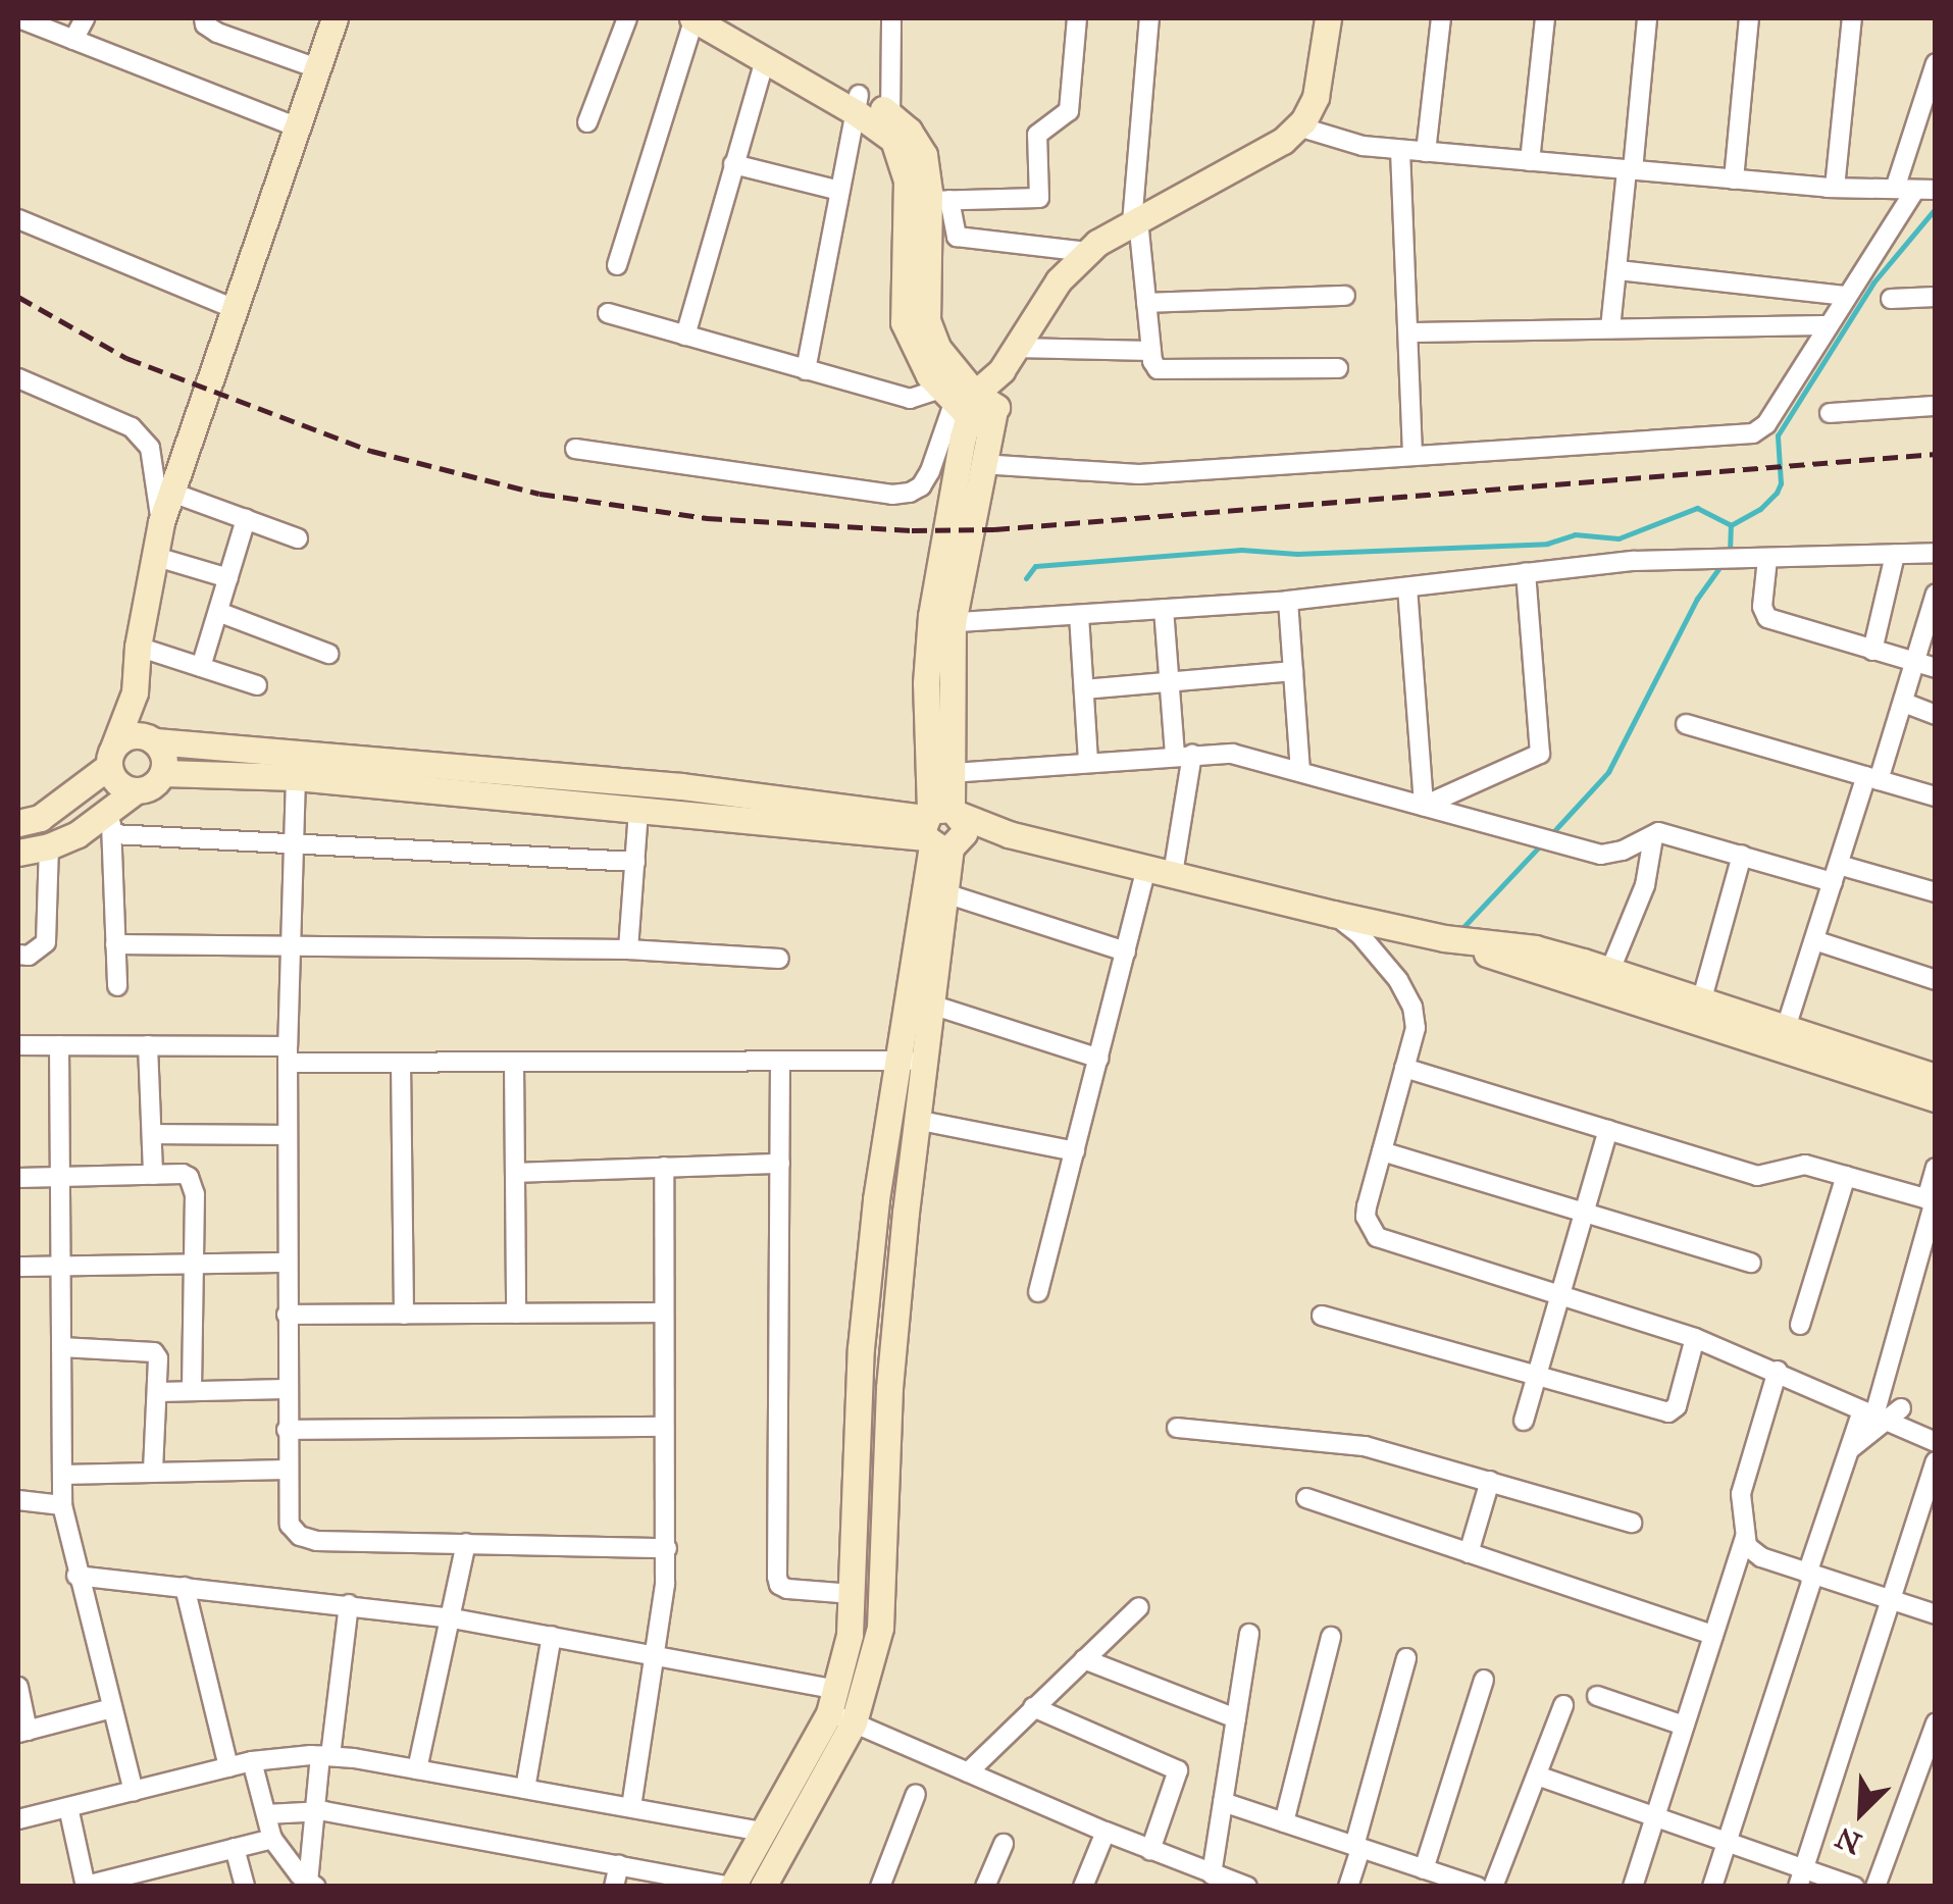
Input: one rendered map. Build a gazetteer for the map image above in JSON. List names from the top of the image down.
{
  "north": "bottom left"
}
